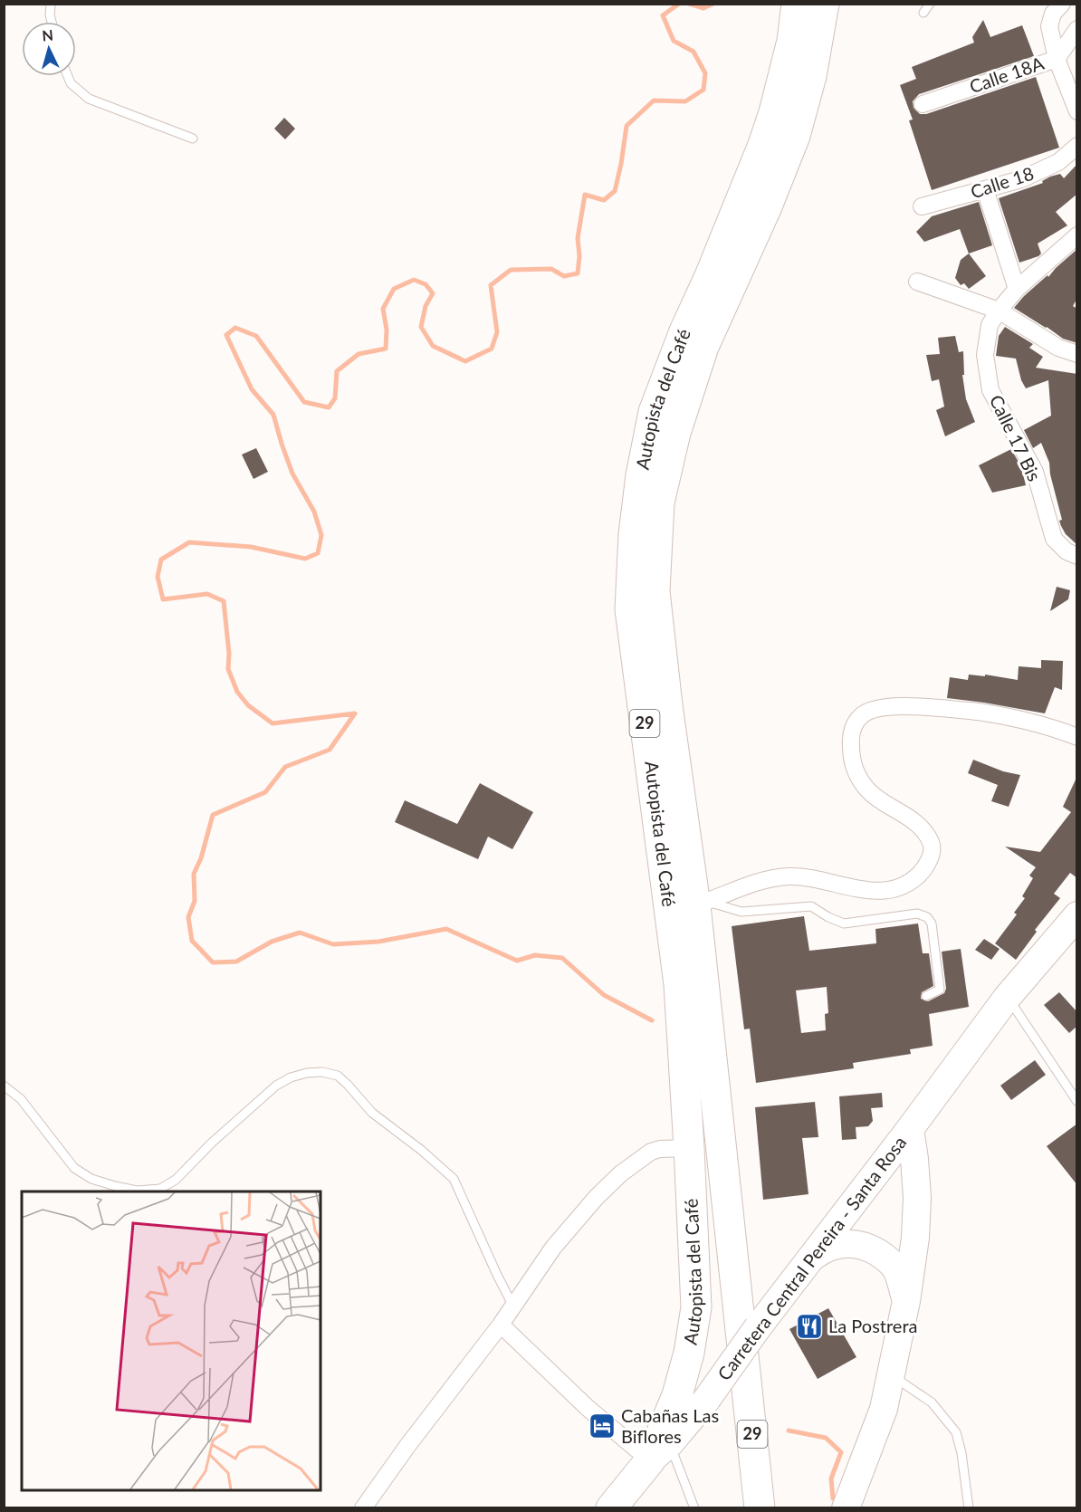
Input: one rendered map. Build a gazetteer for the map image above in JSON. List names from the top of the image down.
{
  "streets": {
    "highway": ["Autopista del Café", "29"],
    "main road": ["Carretera Central Pereira - Santa Rosa"],
    "street": ["Calle 18A", "Calle 18", "Calle 17 Bis"]
  },
  "crossings": [
    ["Autopista del Café", "Carretera Central Pereira - Santa Rosa"]
  ],
  "places": {
    "restaurant": ["La Postrera"],
    "hotel": ["Cabañas Las Biflores"]
  },
  "north": "top"
}
